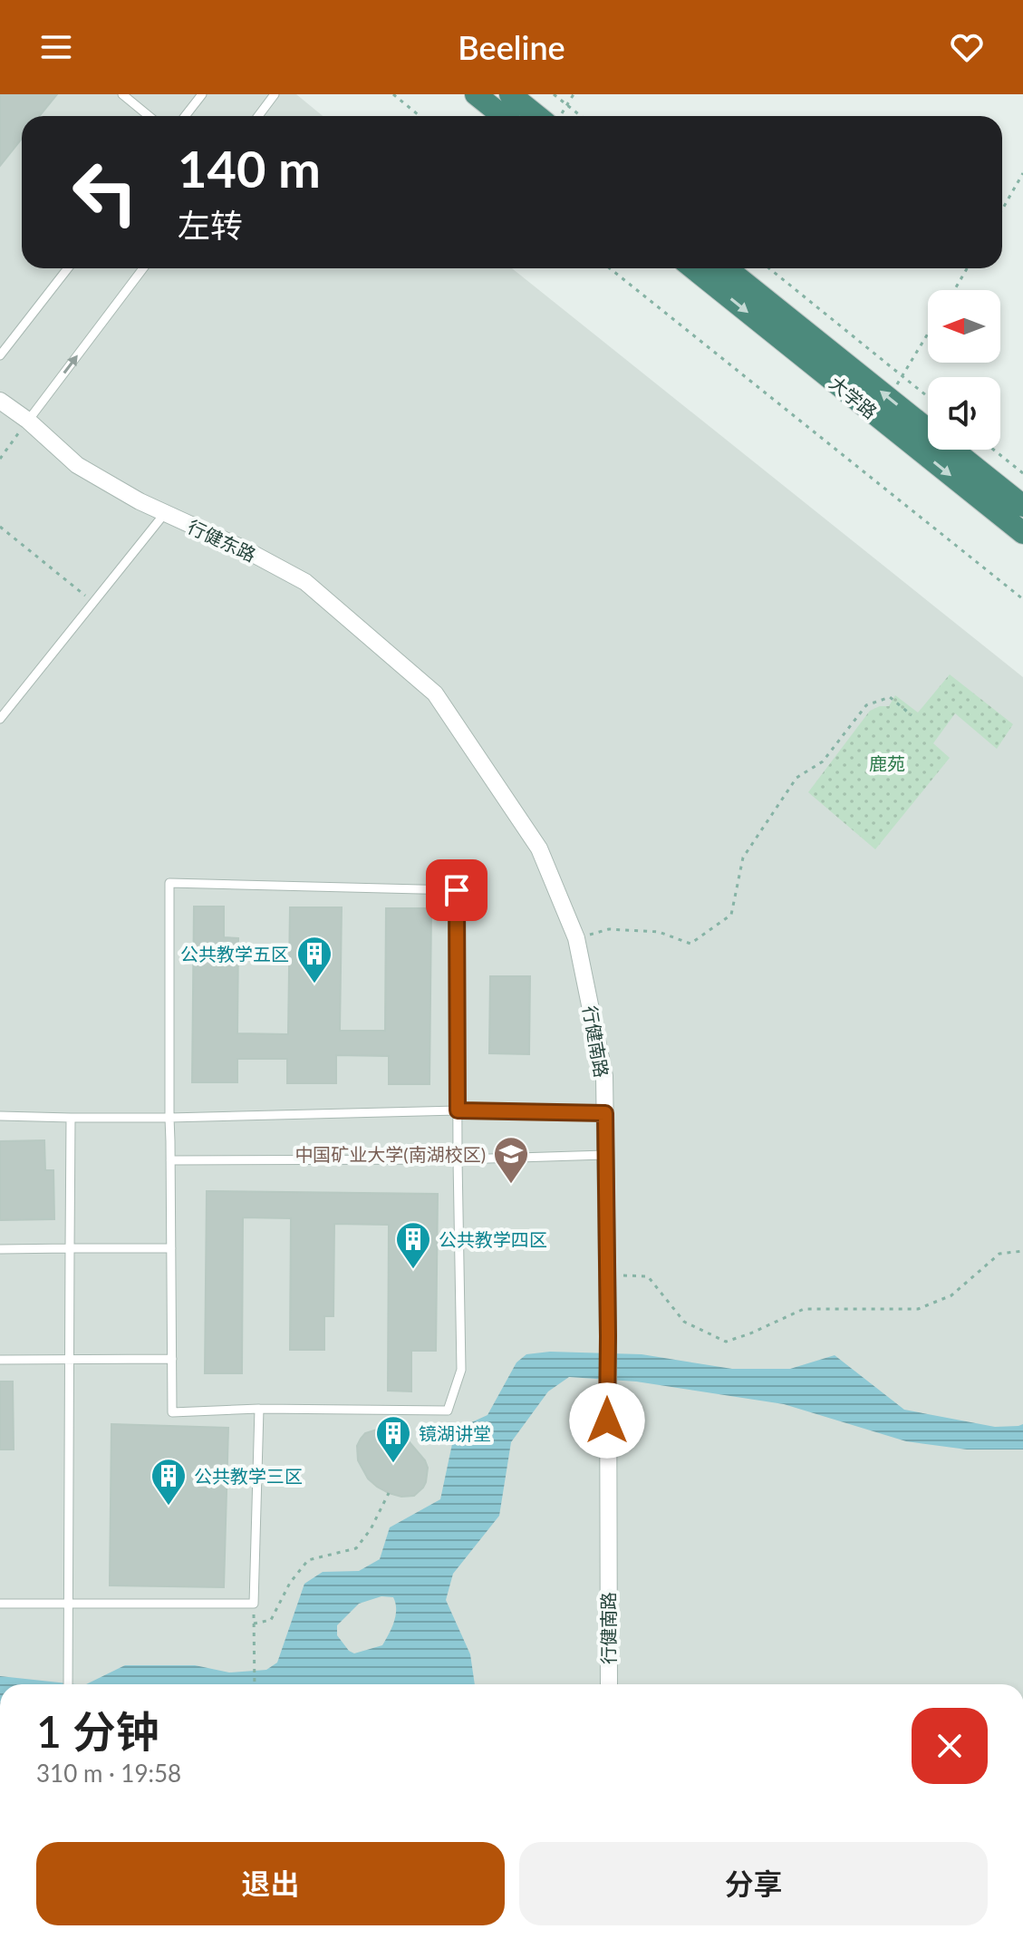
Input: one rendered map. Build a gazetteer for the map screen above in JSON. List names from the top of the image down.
{
  "streets": {
    "highway": ["大学路"],
    "street": ["行健东路", "行健南路"]
  },
  "crossings": [
    ["行健东路", "行健南路"]
  ],
  "parks": ["鹿苑"],
  "places": {
    "building": [
      "公共教学五区",
      "公共教学四区",
      "镜湖讲堂",
      "公共教学三区"
    ],
    "school or university": ["中国矿业大学(南湖校区)"]
  },
  "north": "left",
  "page": {
    "header": "Beeline",
    "turn": ["140 m", "左转"],
    "heading": ["1 分钟", "310 m · 19:58"],
    "buttons": ["退出", "分享"]
  }
}
